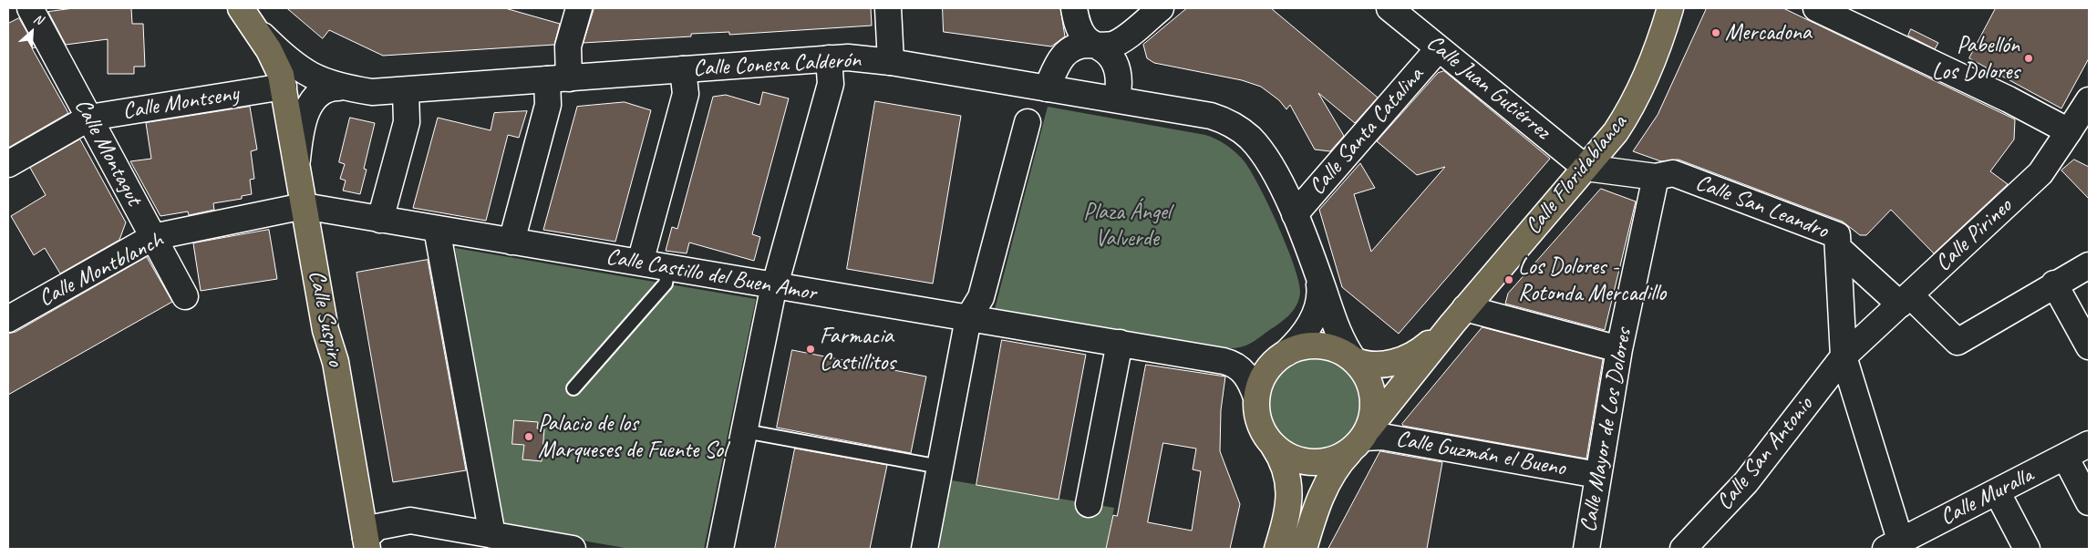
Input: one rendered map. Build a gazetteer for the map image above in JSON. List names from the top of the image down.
{
  "streets": {
    "main road": ["Calle Floridablanca", "Calle Suspiro"],
    "street": [
      "Calle Conesa Calderón",
      "Calle Juan Gutiérrez",
      "Calle Montseny",
      "Calle Santa Catalina",
      "Calle Montagut",
      "Calle San Leandro",
      "Calle Pirineo",
      "Calle Montblanch",
      "Calle Castillo del Buen Amor",
      "Calle Mayor de Los Dolores",
      "Calle Guzmán el Bueno",
      "Calle San Antonio",
      "Calle Muralla"
    ]
  },
  "crossings": [
    ["Calle Conesa Calderón", "Calle Santa Catalina"],
    ["Calle Conesa Calderón", "Calle Floridablanca"],
    ["Calle Conesa Calderón", "Calle Castillo del Buen Amor"],
    ["Calle Conesa Calderón", "Calle Suspiro"],
    ["Calle Conesa Calderón", "Calle Guzmán el Bueno"],
    ["Calle Juan Gutiérrez", "Calle Santa Catalina"],
    ["Calle Juan Gutiérrez", "Calle Floridablanca"],
    ["Calle Juan Gutiérrez", "Calle San Leandro"],
    ["Calle Montseny", "Calle Montagut"],
    ["Calle Montseny", "Calle Suspiro"],
    ["Calle Montagut", "Calle Montblanch"],
    ["Calle Floridablanca", "Calle San Leandro"],
    ["Calle Floridablanca", "Calle Castillo del Buen Amor"],
    ["Calle Floridablanca", "Calle Guzmán el Bueno"],
    ["Calle San Leandro", "Calle Pirineo"],
    ["Calle San Leandro", "Calle Mayor de Los Dolores"],
    ["Calle San Leandro", "Calle San Antonio"],
    ["Calle San Leandro", "Calle Muralla"],
    ["Calle Pirineo", "Calle San Antonio"],
    ["Calle Montblanch", "Calle Castillo del Buen Amor"],
    ["Calle Montblanch", "Calle Suspiro"],
    ["Calle Castillo del Buen Amor", "Calle Suspiro"],
    ["Calle Castillo del Buen Amor", "Calle Guzmán el Bueno"],
    ["Calle Mayor de Los Dolores", "Calle Guzmán el Bueno"]
  ],
  "parks": ["Plaza Ángel Valverde"],
  "places": [
    "Mercadona",
    "Pabellón Los Dolores",
    "Los Dolores - Rotonda Mercadillo",
    "Farmacia Castillitos",
    "Palacio de los Marqueses de Fuente Sol"
  ],
  "north": "top right"
}
